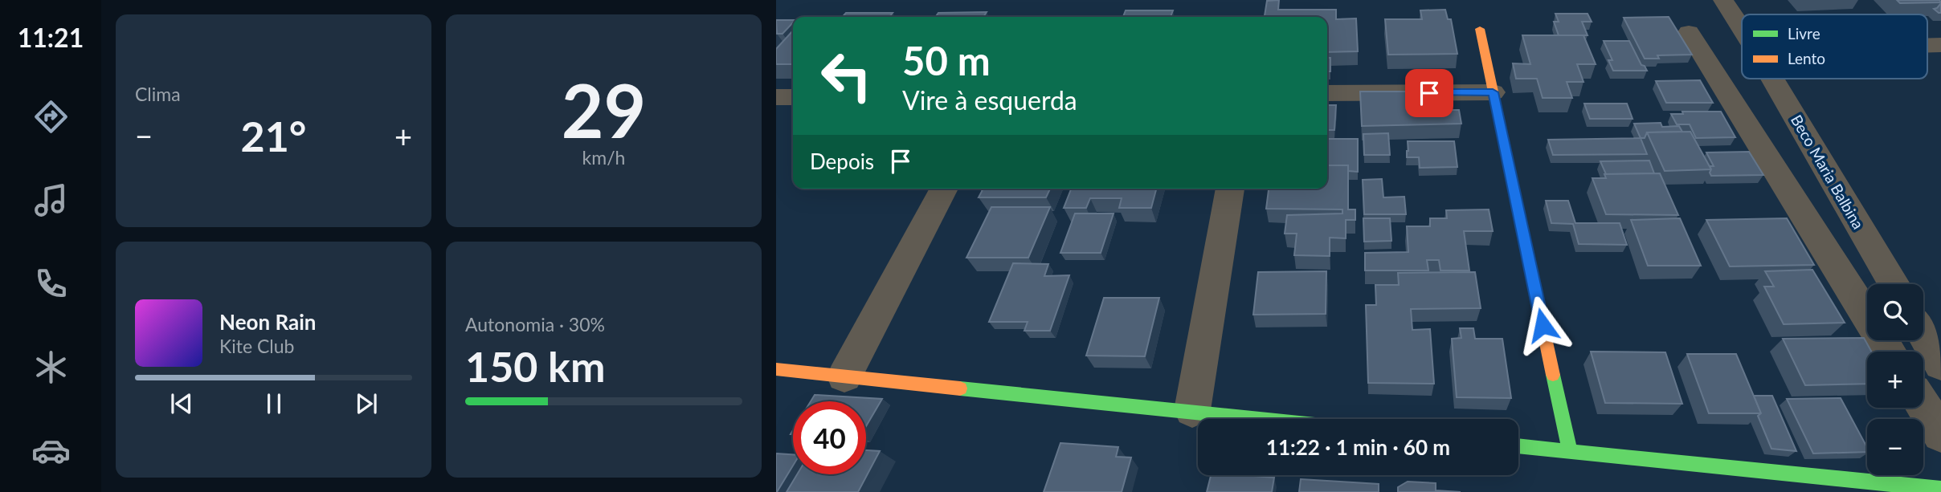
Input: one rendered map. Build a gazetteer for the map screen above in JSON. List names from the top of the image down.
{
  "streets": {
    "street": ["Beco Maria Balbina"]
  },
  "legend": ["Livre", "Lento"],
  "page": {
    "tabs": "11:21",
    "tile": [
      "Clima",
      ["29", "km/h"],
      ["Autonomia · 30%", "150 km"]
    ],
    "turn": ["50 m", "Vire à esquerda"],
    "heat": ["−", "21°", "+"],
    "then": "Depois",
    "map_buttons": ["+", "−"],
    "song": ["Neon Rain", "Kite Club"],
    "limit": "40",
    "trip": "11:22 · 1 min · 60 m"
  }
}
